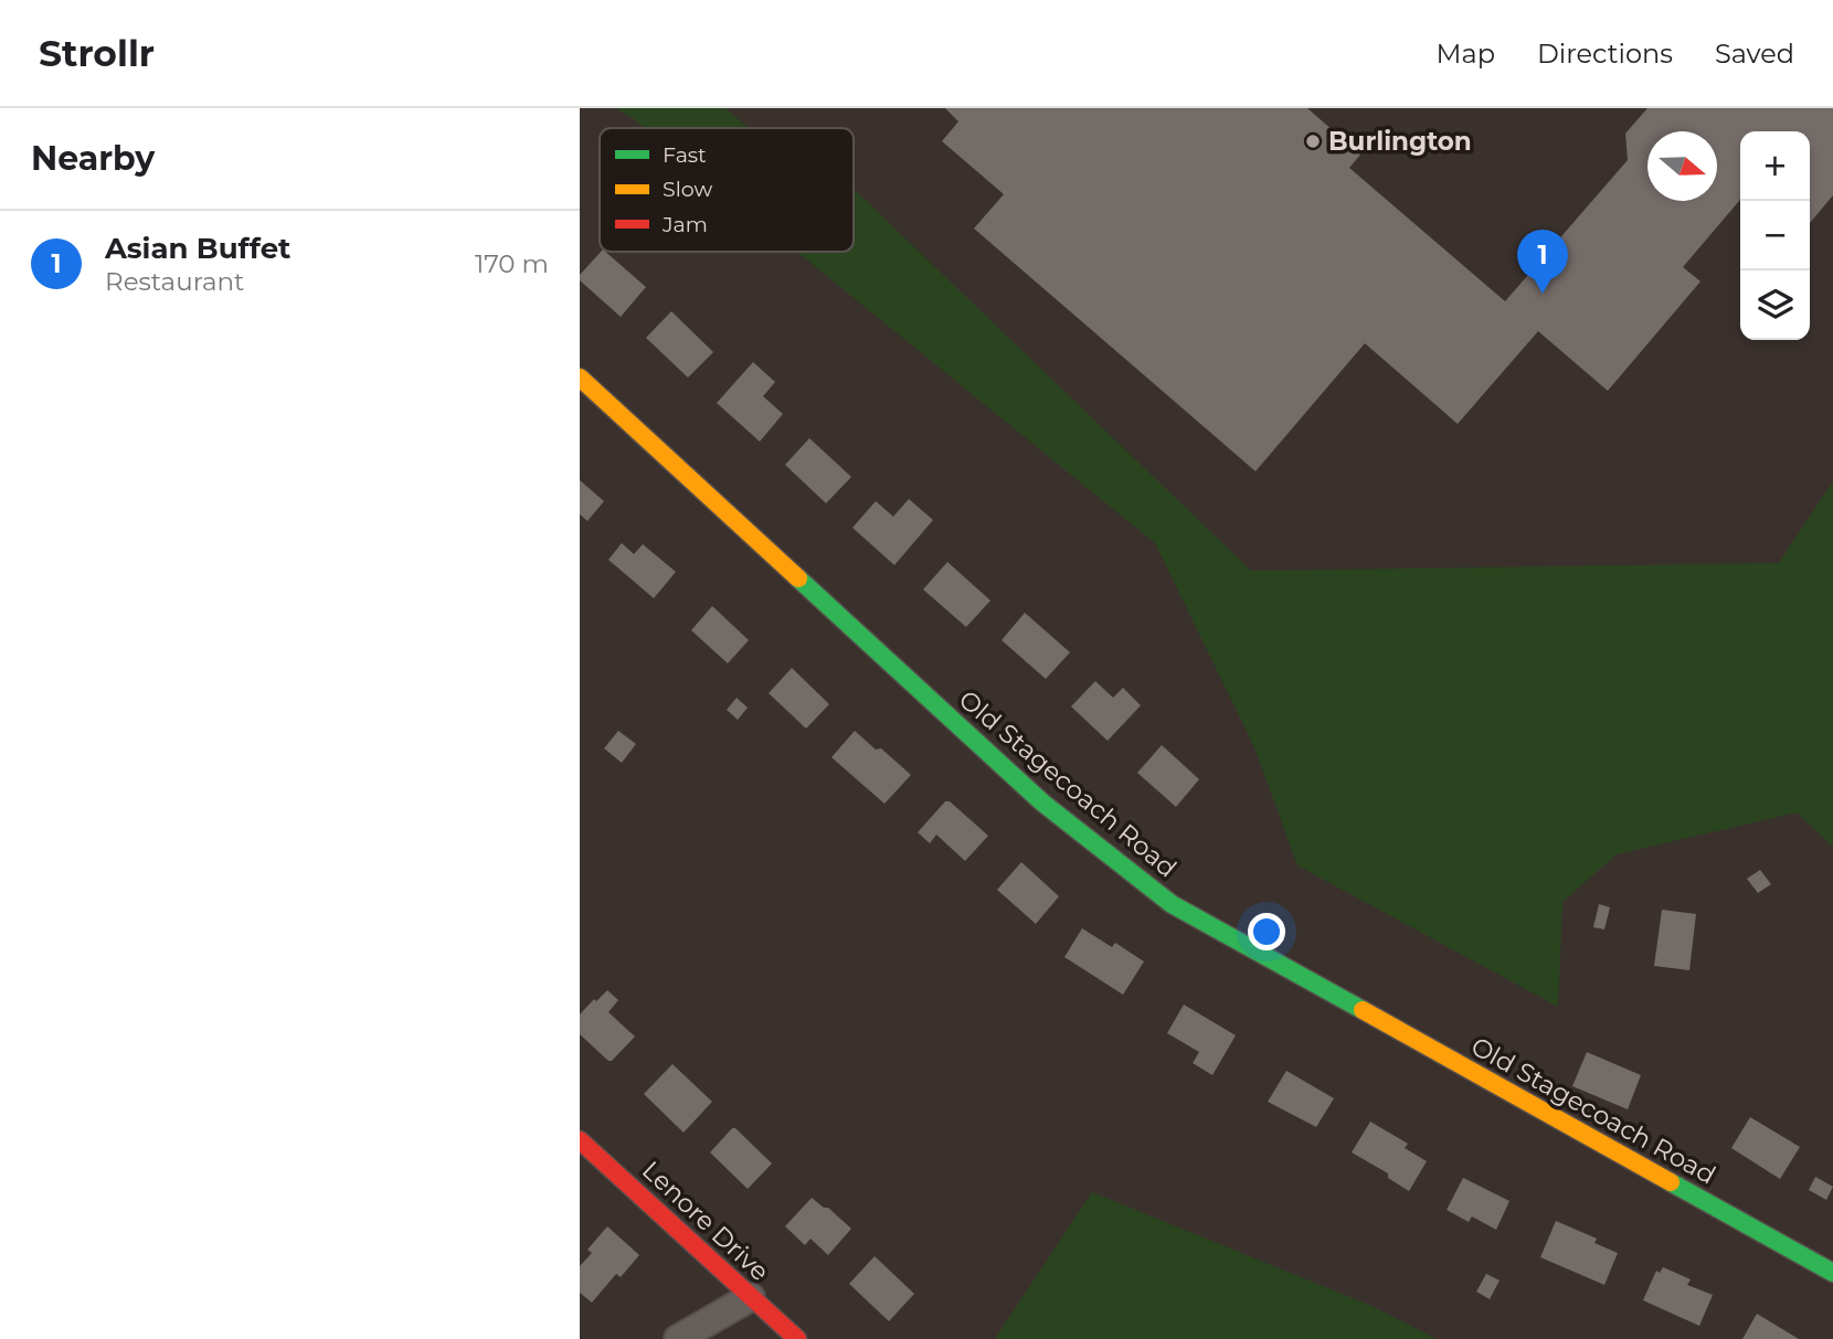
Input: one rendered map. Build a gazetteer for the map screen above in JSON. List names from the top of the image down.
{
  "streets": {
    "street": ["Old Stagecoach Road", "Lenore Drive"]
  },
  "places": ["Burlington"],
  "legend": ["Fast", "Slow", "Jam"],
  "north": "right",
  "page": {
    "header": "Strollr",
    "nav": ["Map", "Directions", "Saved"],
    "heading": "Nearby",
    "map_buttons": ["+", "−"],
    "list": [
      {
        "mark": "1",
        "name": "Asian Buffet",
        "note": "Restaurant",
        "value": "170 m"
      }
    ],
    "pins": "1"
  }
}
